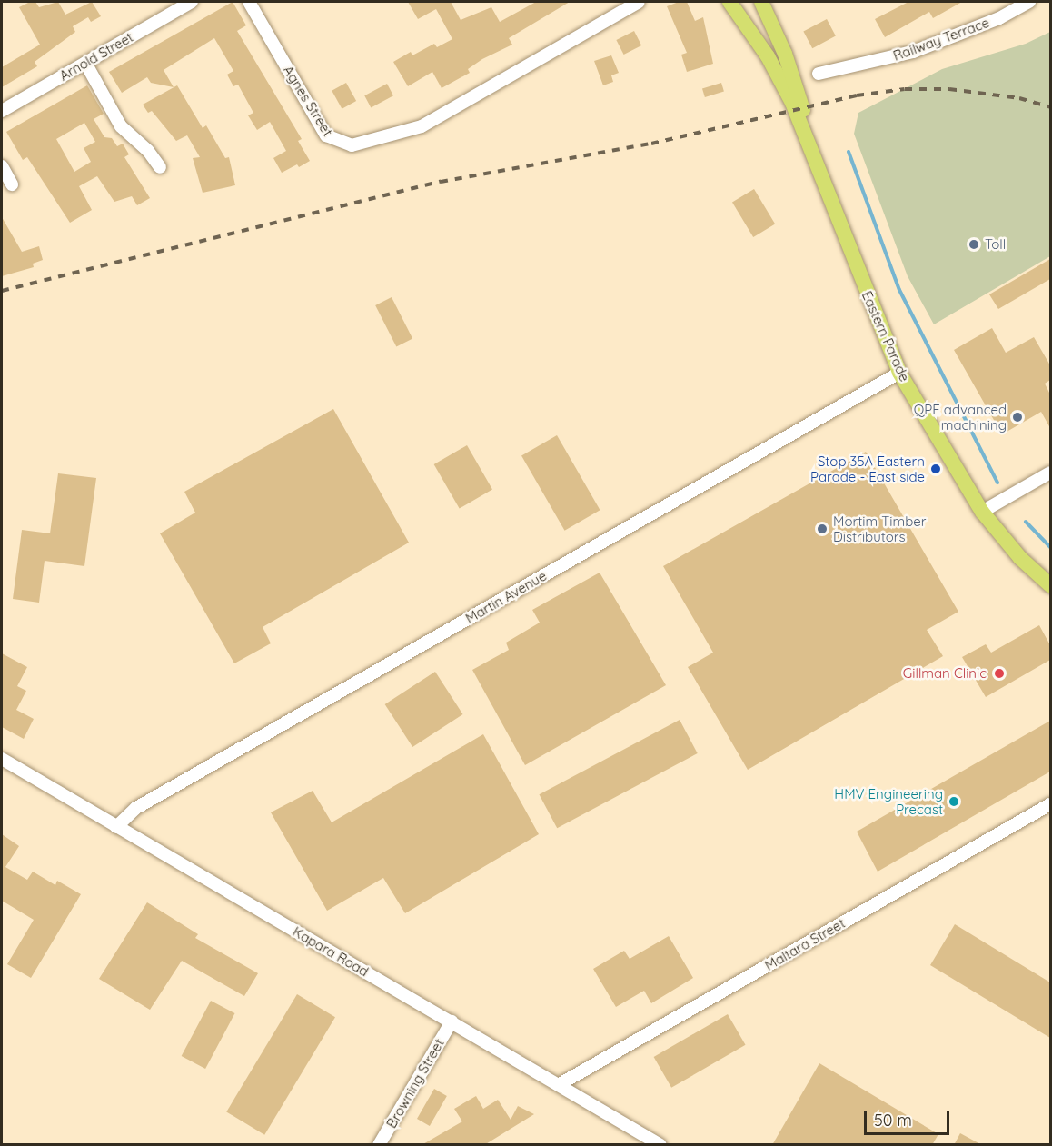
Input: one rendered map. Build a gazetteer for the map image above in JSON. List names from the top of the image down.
{
  "streets": {
    "main road": ["Eastern Parade"],
    "street": [
      "Railway Terrace",
      "Arnold Street",
      "Agnes Street",
      "Martin Avenue",
      "Maltara Street",
      "Kapara Road",
      "Browning Street"
    ]
  },
  "crossings": [
    ["Eastern Parade", "Martin Avenue"],
    ["Martin Avenue", "Kapara Road"],
    ["Maltara Street", "Kapara Road"],
    ["Kapara Road", "Browning Street"]
  ],
  "places": [
    "Toll",
    "QPE advanced machining",
    "Stop 35A Eastern Parade - East side",
    "Mortim Timber Distributors",
    "Gillman Clinic",
    "HMV Engineering Precast"
  ],
  "scale_bar": "50 m"
}
